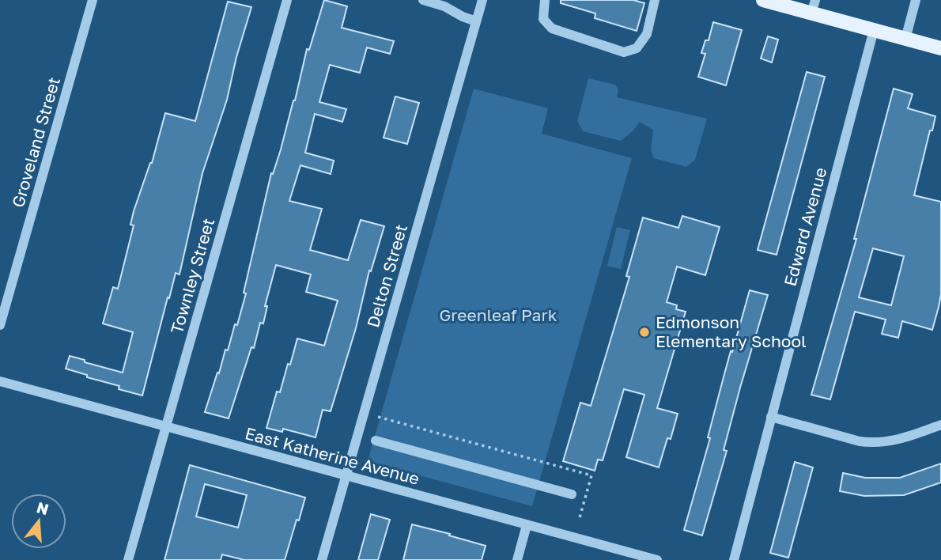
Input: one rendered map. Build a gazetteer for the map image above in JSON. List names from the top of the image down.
{
  "streets": {
    "street": [
      "Groveland Street",
      "Edward Avenue",
      "Townley Street",
      "Delton Street",
      "East Katherine Avenue"
    ]
  },
  "crossings": [
    ["Townley Street", "East Katherine Avenue"],
    ["Delton Street", "East Katherine Avenue"]
  ],
  "parks": ["Greenleaf Park"],
  "places": ["Edmonson Elementary School"],
  "north": "top"
}
